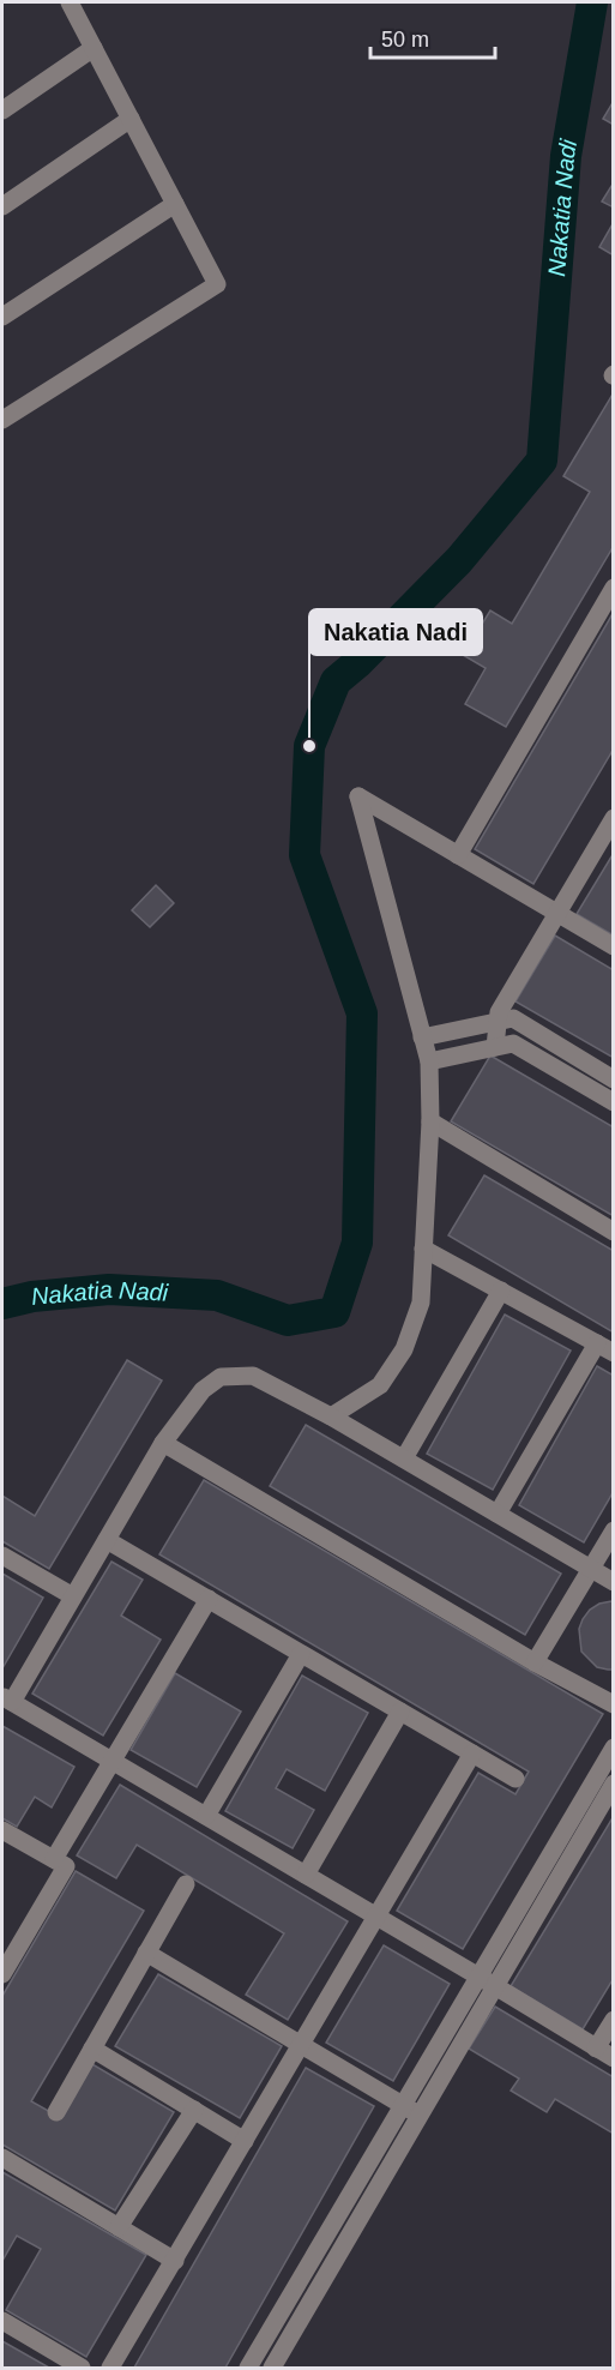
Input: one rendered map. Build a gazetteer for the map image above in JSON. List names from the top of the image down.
{
  "water": ["Nakatia Nadi"],
  "places": ["Nakatia Nadi"],
  "scale_bar": "50 m"
}
